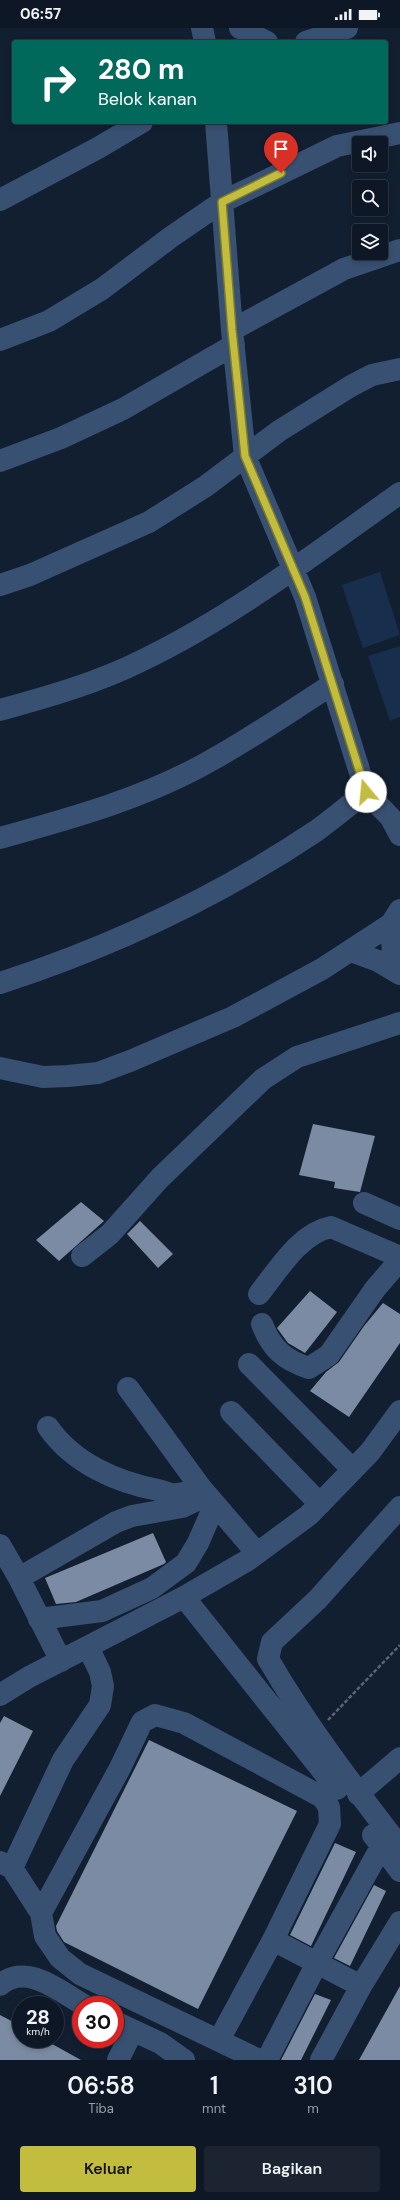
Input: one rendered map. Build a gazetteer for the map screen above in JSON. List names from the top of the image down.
{
  "page": {
    "status": "06:57",
    "turn": ["280 m", "Belok kanan"],
    "speed": "28 km/h",
    "limit": "30",
    "eta": [
      "06:58",
      "Tiba",
      "1",
      "mnt",
      "310",
      "m"
    ],
    "buttons": ["Keluar", "Bagikan"]
  }
}
